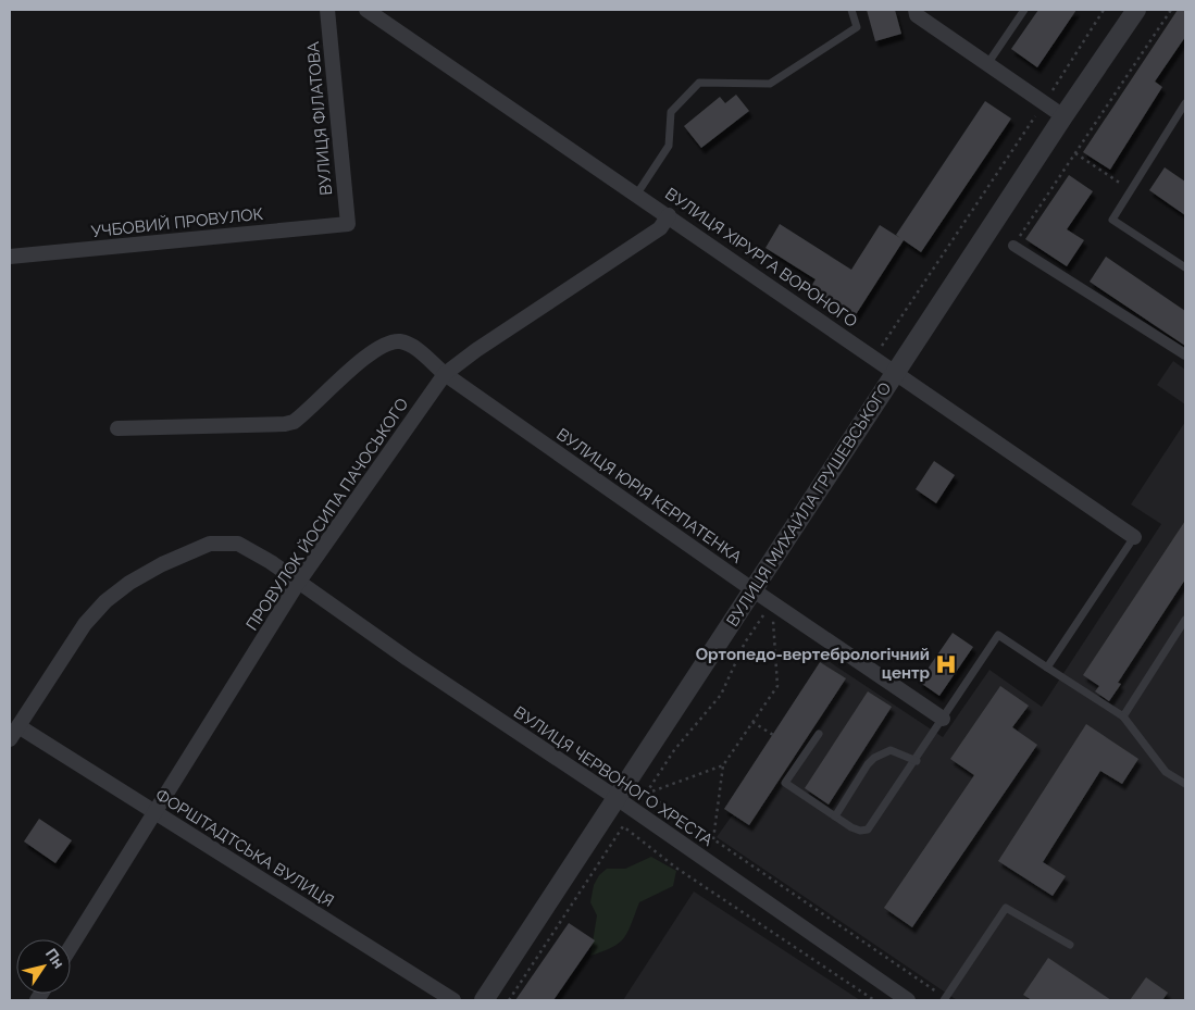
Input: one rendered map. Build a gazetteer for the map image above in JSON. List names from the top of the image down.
{
  "streets": {
    "street": [
      "ВУЛИЦЯ ФІЛАТОВА",
      "УЧБОВИЙ ПРОВУЛОК",
      "ВУЛИЦЯ ХІРУРГА ВОРОНОГО",
      "ВУЛИЦЯ ЮРІЯ КЕРПАТЕНКА",
      "ВУЛИЦЯ МИХАЙЛА ГРУШЕВСЬКОГО",
      "ПРОВУЛОК ЙОСИПА ПАЧОСЬКОГО",
      "ВУЛИЦЯ ЧЕРВОНОГО ХРЕСТА",
      "ФОРШТАДТСЬКА ВУЛИЦЯ"
    ]
  },
  "crossings": [
    ["ВУЛИЦЯ ФІЛАТОВА", "УЧБОВИЙ ПРОВУЛОК"],
    ["ВУЛИЦЯ ХІРУРГА ВОРОНОГО", "ВУЛИЦЯ МИХАЙЛА ГРУШЕВСЬКОГО"],
    ["ВУЛИЦЯ ХІРУРГА ВОРОНОГО", "ПРОВУЛОК ЙОСИПА ПАЧОСЬКОГО"],
    ["ВУЛИЦЯ ЮРІЯ КЕРПАТЕНКА", "ВУЛИЦЯ МИХАЙЛА ГРУШЕВСЬКОГО"],
    ["ВУЛИЦЯ ЮРІЯ КЕРПАТЕНКА", "ПРОВУЛОК ЙОСИПА ПАЧОСЬКОГО"],
    ["ВУЛИЦЯ МИХАЙЛА ГРУШЕВСЬКОГО", "ВУЛИЦЯ ЧЕРВОНОГО ХРЕСТА"],
    ["ПРОВУЛОК ЙОСИПА ПАЧОСЬКОГО", "ВУЛИЦЯ ЧЕРВОНОГО ХРЕСТА"],
    ["ПРОВУЛОК ЙОСИПА ПАЧОСЬКОГО", "ФОРШТАДТСЬКА ВУЛИЦЯ"],
    ["ВУЛИЦЯ ЧЕРВОНОГО ХРЕСТА", "ФОРШТАДТСЬКА ВУЛИЦЯ"]
  ],
  "places": {
    "hospital": ["Ортопедо-вертебрологічний центр"]
  },
  "north": "top right"
}
